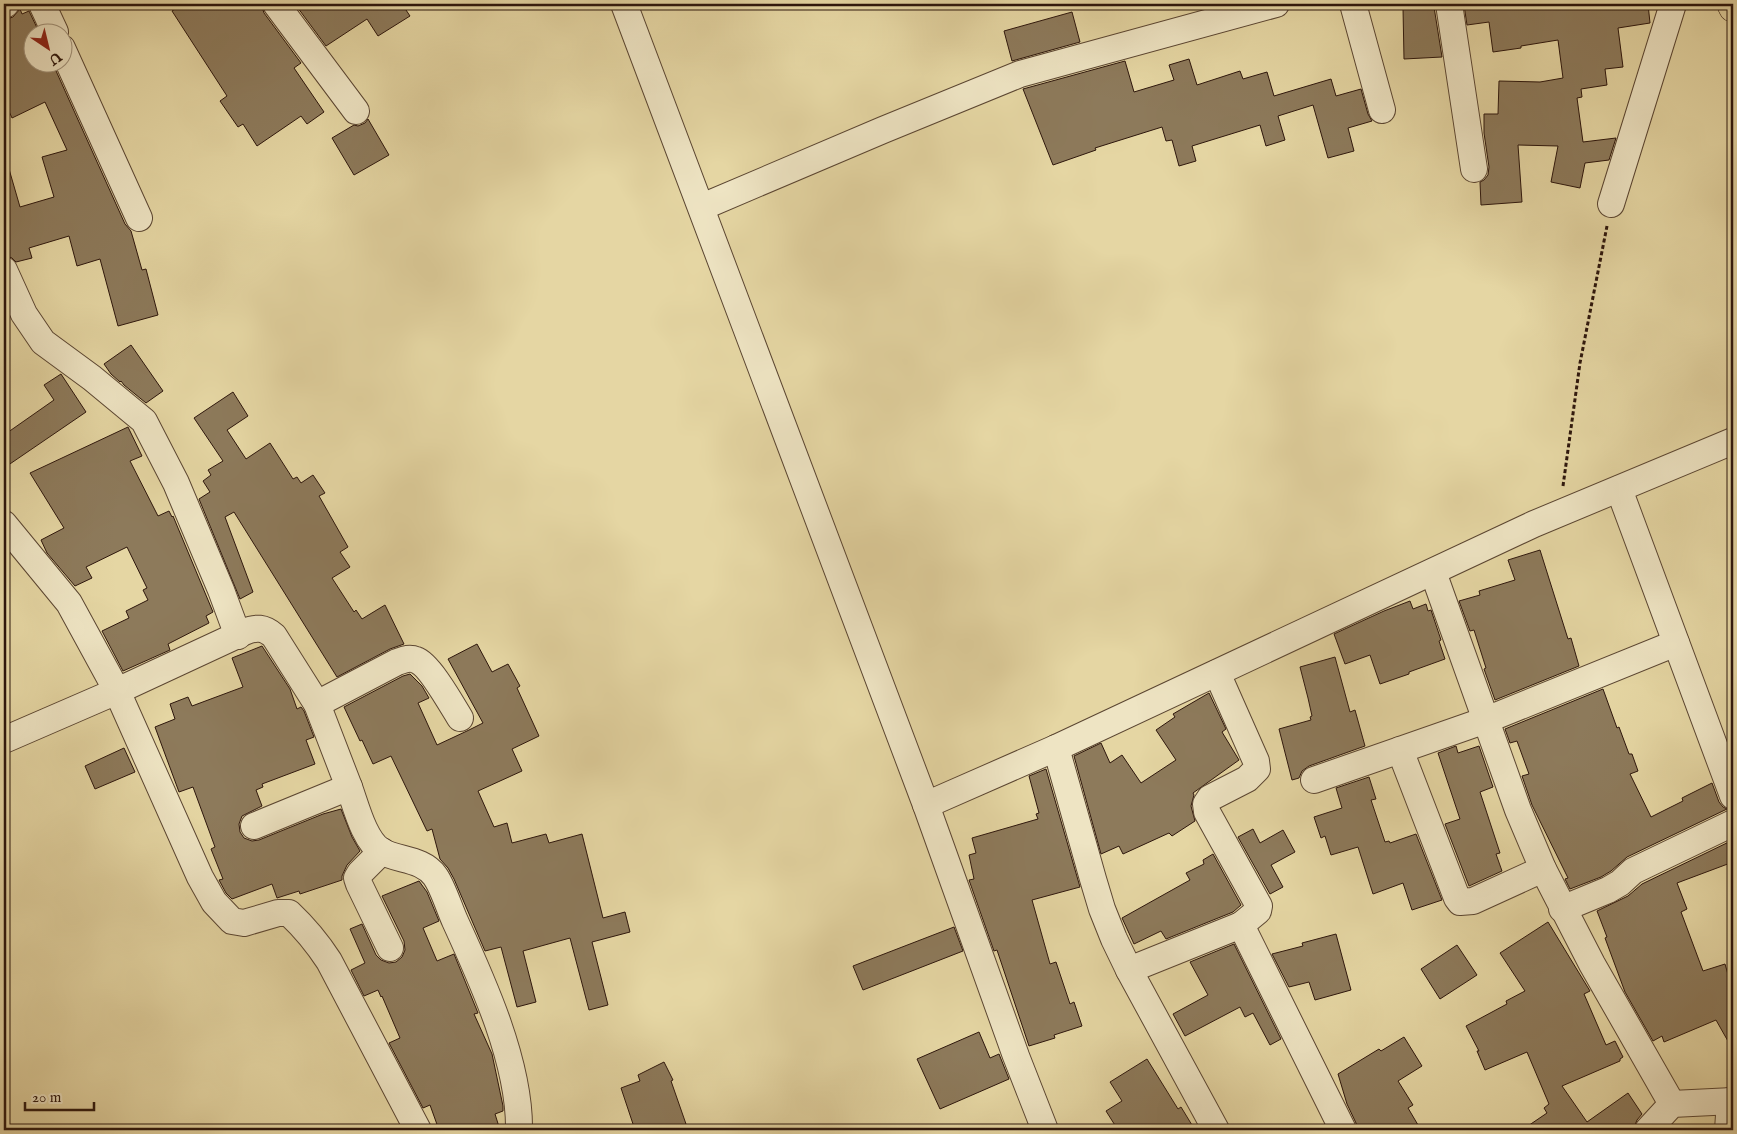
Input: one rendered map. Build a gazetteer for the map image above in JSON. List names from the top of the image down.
{
  "scale_bar": "20 m",
  "north": "bottom right"
}
